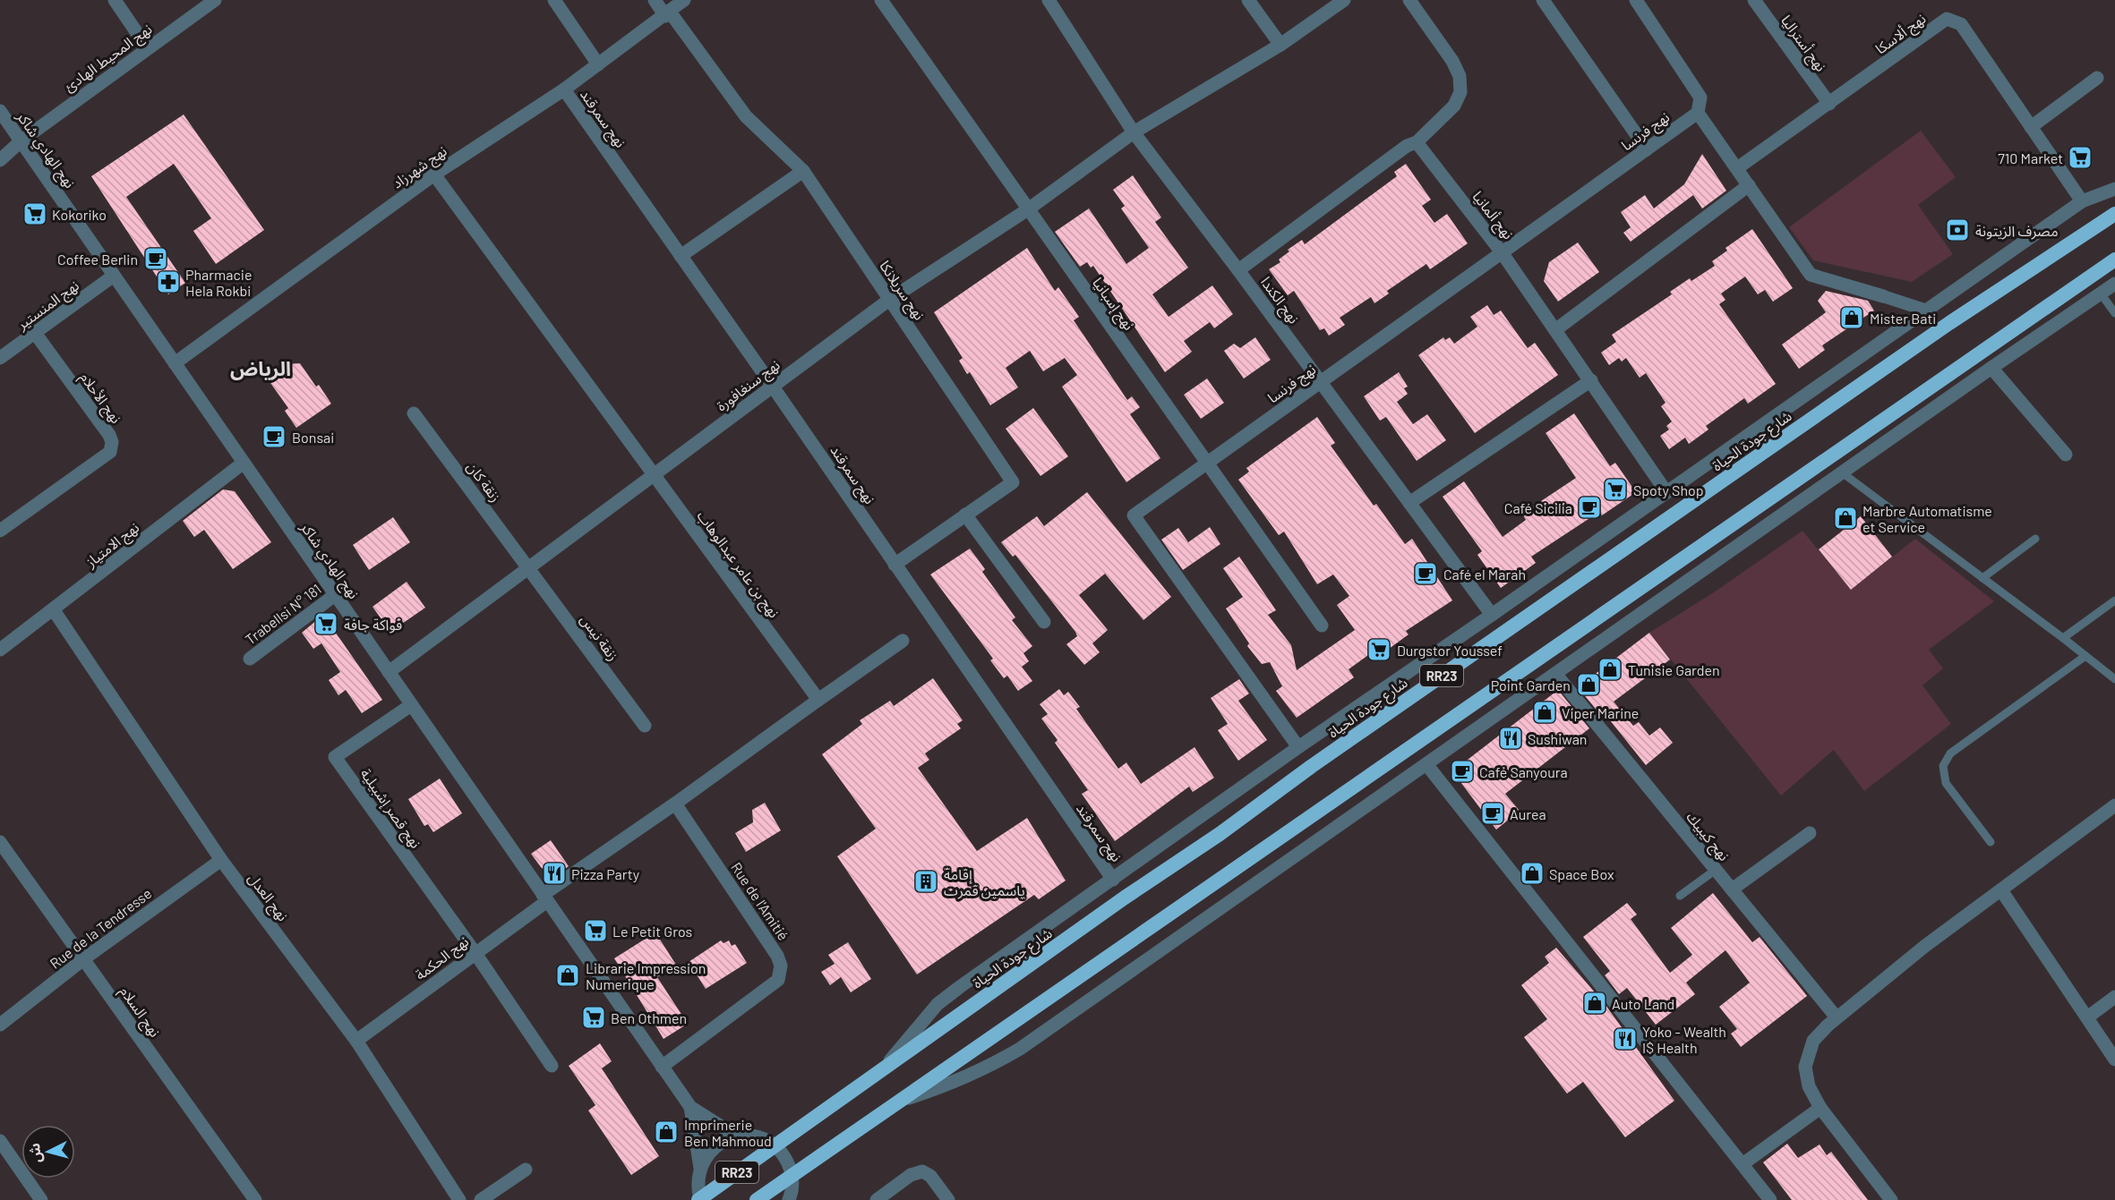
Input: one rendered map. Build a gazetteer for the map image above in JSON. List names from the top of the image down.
{
  "streets": {
    "highway": ["شارع جودة الحياة", "RR23"],
    "street": [
      "نهج ألاسكا",
      "نهج أستراليا",
      "نهج المحيط الهادئ",
      "نهج سمرقند",
      "نهج فرنسا",
      "نهج الهادي شاكر",
      "نهج شهرزاد",
      "نهج ألمانيا",
      "نهج سريلانكا",
      "نهج الكندا",
      "نهج إسبانيا",
      "نهج المنستير",
      "نهج سنغافورة",
      "نهج الأحلام",
      "زنقة كان",
      "نهج الامتياز",
      "نهج بن عامر عبدالوهاب",
      "Trabellsi N° 181",
      "زنقة نيس",
      "نهج قصر إشبيلية",
      "نهج كيبيك",
      "نهج العدل",
      "Rue de l'Amitié",
      "Rue de la Tendresse",
      "نهج الحكمة",
      "نهج السلام"
    ]
  },
  "crossings": [
    ["نهج ألاسكا", "نهج أستراليا"],
    ["نهج المحيط الهادئ", "نهج الهادي شاكر"],
    ["نهج سمرقند", "نهج شهرزاد"],
    ["نهج سمرقند", "نهج سريلانكا"],
    ["نهج سمرقند", "نهج سنغافورة"],
    ["نهج فرنسا", "نهج ألمانيا"],
    ["نهج فرنسا", "نهج الكندا"],
    ["نهج فرنسا", "نهج إسبانيا"],
    ["نهج الهادي شاكر", "نهج شهرزاد"],
    ["نهج الهادي شاكر", "نهج المنستير"],
    ["نهج الهادي شاكر", "نهج سنغافورة"],
    ["نهج الهادي شاكر", "نهج الامتياز"],
    ["نهج الهادي شاكر", "Trabellsi N° 181"],
    ["نهج الهادي شاكر", "نهج قصر إشبيلية"],
    ["نهج الهادي شاكر", "Rue de l'Amitié"],
    ["نهج الهادي شاكر", "نهج الحكمة"],
    ["نهج شهرزاد", "نهج سريلانكا"],
    ["نهج شهرزاد", "نهج بن عامر عبدالوهاب"],
    ["نهج سريلانكا", "نهج سنغافورة"],
    ["نهج الكندا", "نهج سنغافورة"],
    ["نهج إسبانيا", "نهج سنغافورة"],
    ["نهج المنستير", "نهج الأحلام"],
    ["نهج سنغافورة", "زنقة كان"],
    ["نهج سنغافورة", "نهج بن عامر عبدالوهاب"],
    ["نهج سنغافورة", "زنقة نيس"],
    ["زنقة كان", "زنقة نيس"],
    ["نهج الامتياز", "نهج العدل"],
    ["نهج قصر إشبيلية", "نهج الحكمة"],
    ["نهج العدل", "Rue de la Tendresse"],
    ["نهج العدل", "نهج الحكمة"],
    ["Rue de la Tendresse", "نهج السلام"]
  ],
  "districts": ["الرياض"],
  "places": {
    "supermarket": [
      "710 Market",
      "Kokoriko",
      "Spoty Shop",
      "فواكة جافة",
      "Durgstor Youssef",
      "Le Petit Gros",
      "Ben Othmen"
    ],
    "bank": ["مصرف الزيتونة"],
    "cafe": [
      "Coffee Berlin",
      "Bonsai",
      "Café Sicilia",
      "Café el Marah",
      "Café Sanyoura",
      "Aurea"
    ],
    "pharmacy": ["Pharmacie Hela Rokbi"],
    "shop": [
      "Mister Bati",
      "Marbre Automatisme et Service",
      "Tunisie Garden",
      "Point Garden",
      "Viper Marine",
      "Space Box",
      "Librarie Impression Numerique",
      "Auto Land",
      "Imprimerie Ben Mahmoud"
    ],
    "restaurant": ["Sushiwan", "Pizza Party", "Yoko - Wealth I$ Health"],
    "building": ["إقامة ياسمين قمرت"]
  },
  "north": "left"
}
